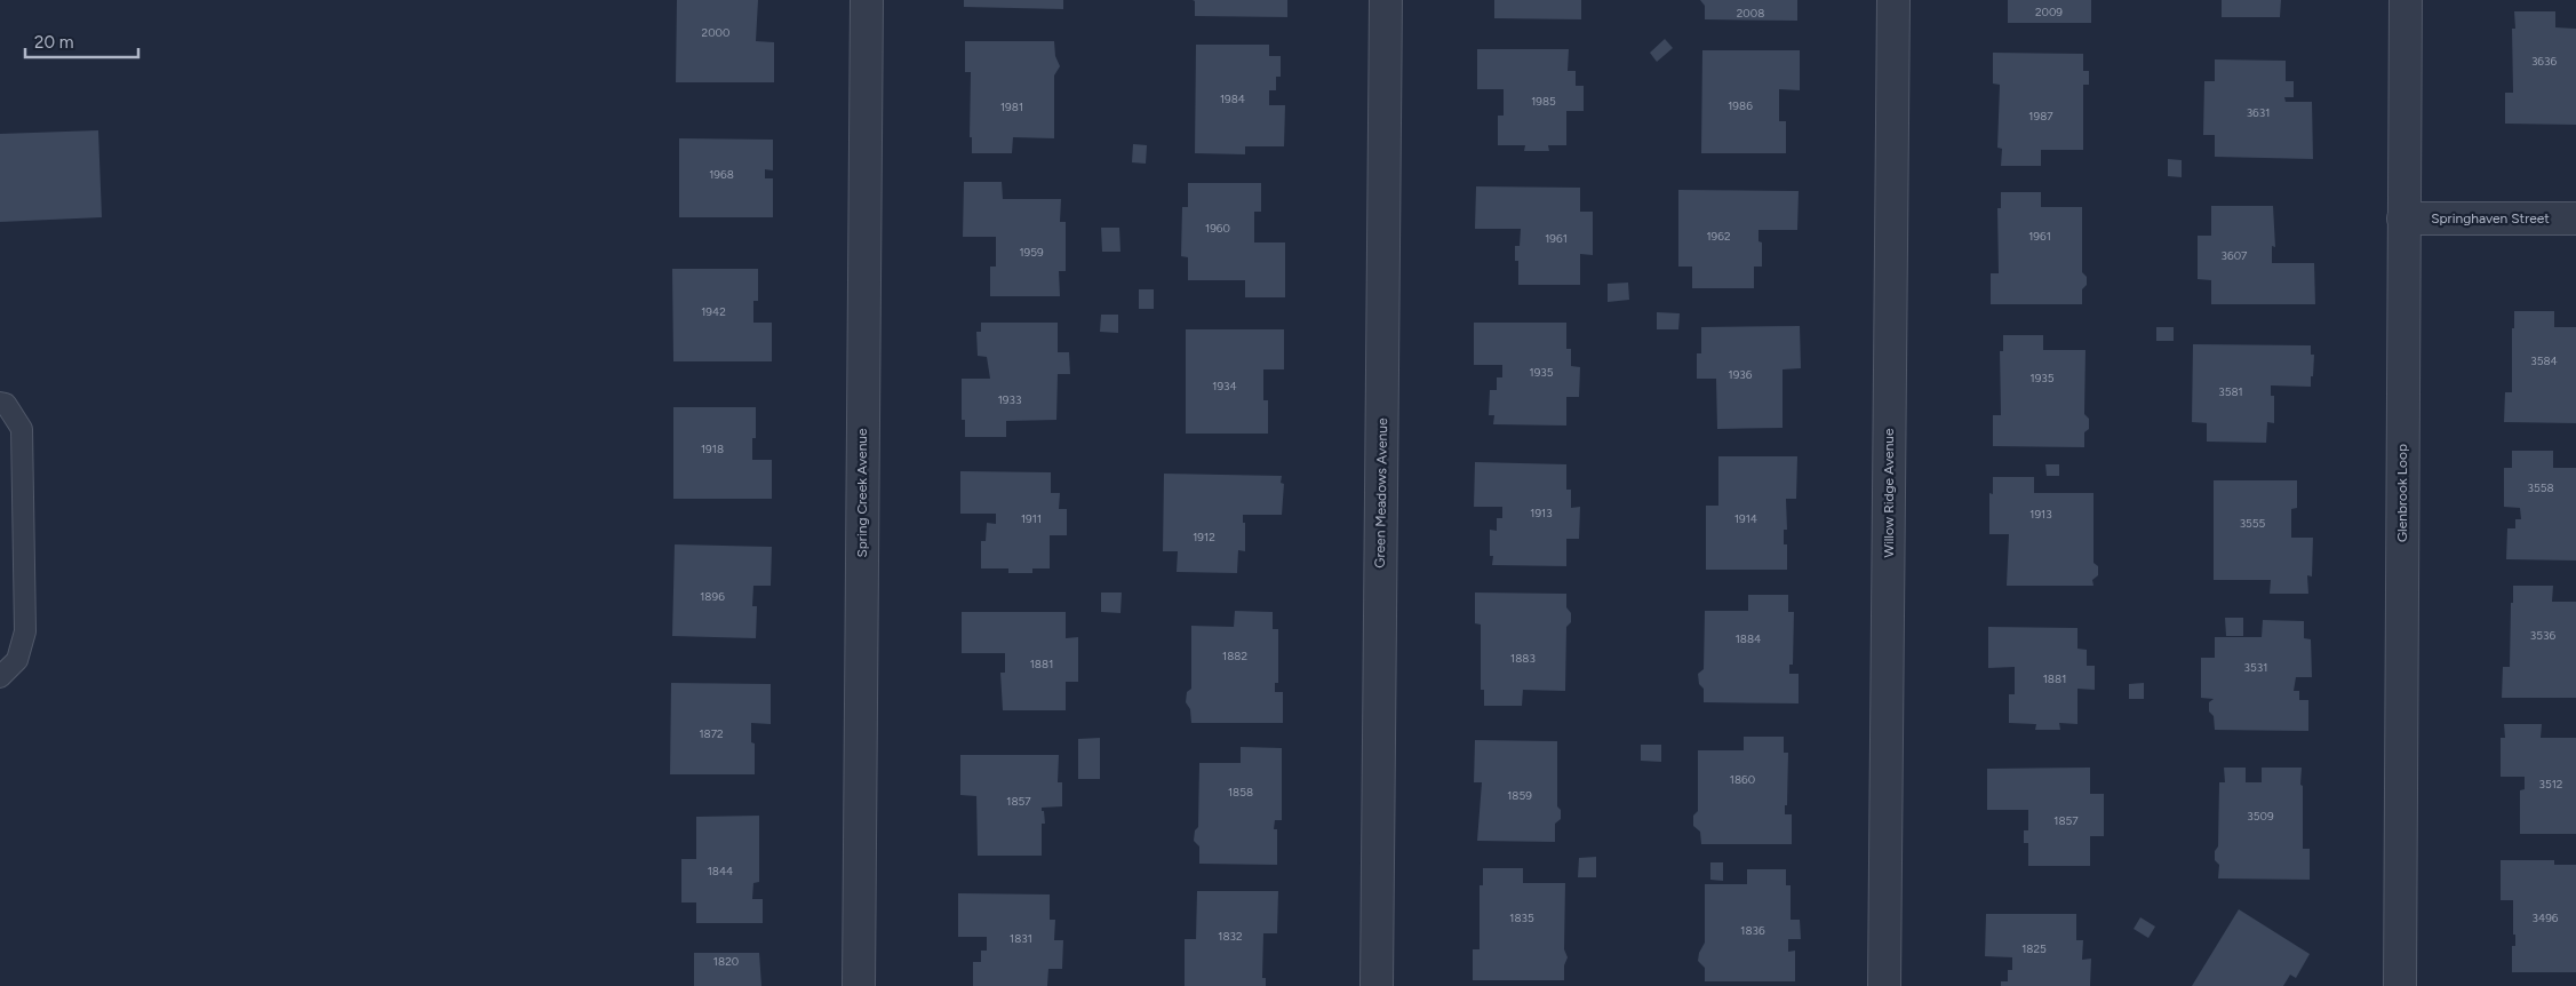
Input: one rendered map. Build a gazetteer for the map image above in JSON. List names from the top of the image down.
{
  "streets": {
    "street": [
      "Springhaven Street",
      "Spring Creek Avenue",
      "Green Meadows Avenue",
      "Willow Ridge Avenue",
      "Glenbrook Loop"
    ]
  },
  "crossings": [
    ["Springhaven Street", "Glenbrook Loop"]
  ],
  "house_numbers": [
    "2009",
    "2008",
    "2000",
    "3636",
    "1984",
    "1985",
    "1986",
    "1981",
    "3631",
    "1987",
    "1968",
    "1960",
    "1962",
    "1961",
    "1961",
    "1959",
    "3607",
    "1942",
    "3584",
    "1935",
    "1936",
    "1935",
    "1934",
    "3581",
    "1933",
    "1918",
    "3558",
    "1913",
    "1913",
    "1911",
    "1914",
    "3555",
    "1912",
    "1896",
    "3536",
    "1884",
    "1882",
    "1883",
    "1881",
    "3531",
    "1881",
    "1872",
    "1860",
    "3512",
    "1858",
    "1859",
    "1857",
    "3509",
    "1857",
    "1844",
    "1835",
    "3496",
    "1836",
    "1832",
    "1831",
    "1825",
    "1820"
  ],
  "scale_bar": "20 m"
}
